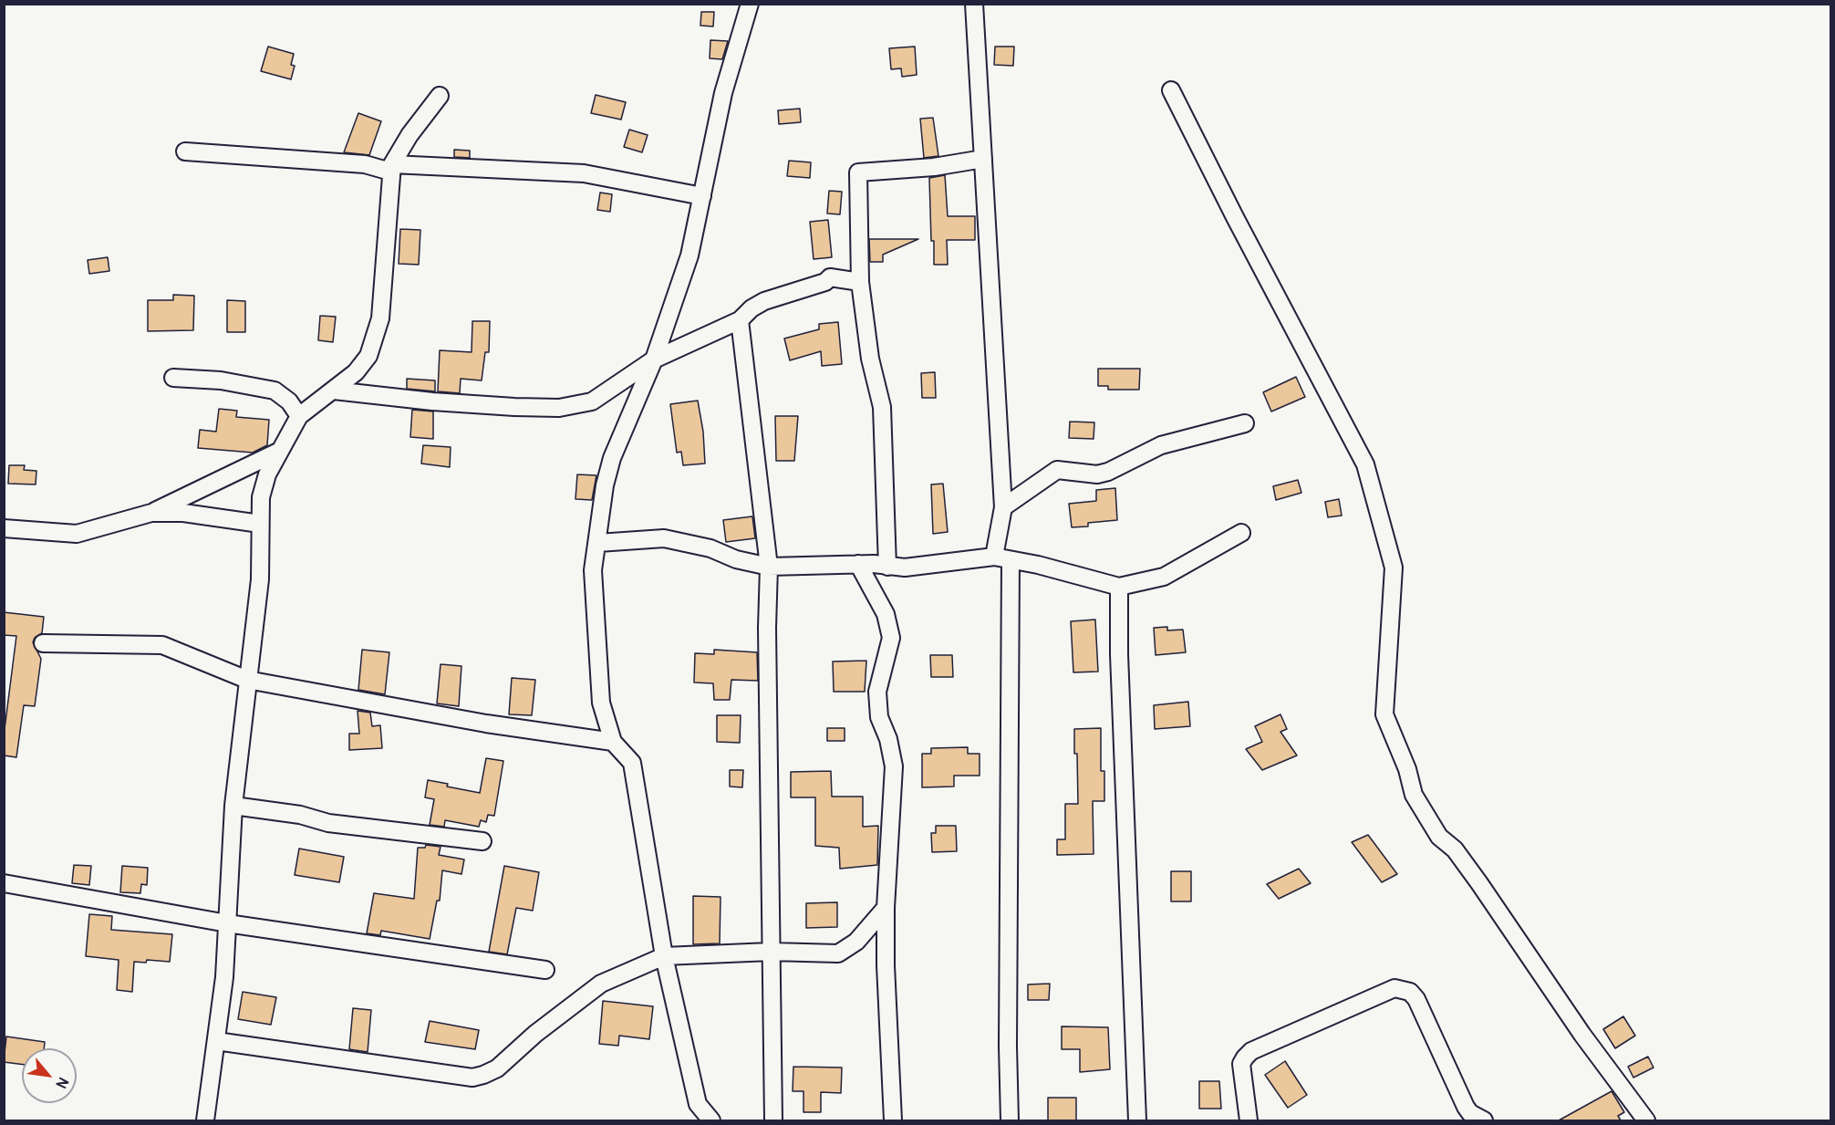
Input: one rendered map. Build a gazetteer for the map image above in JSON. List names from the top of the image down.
{
  "north": "bottom right"
}
